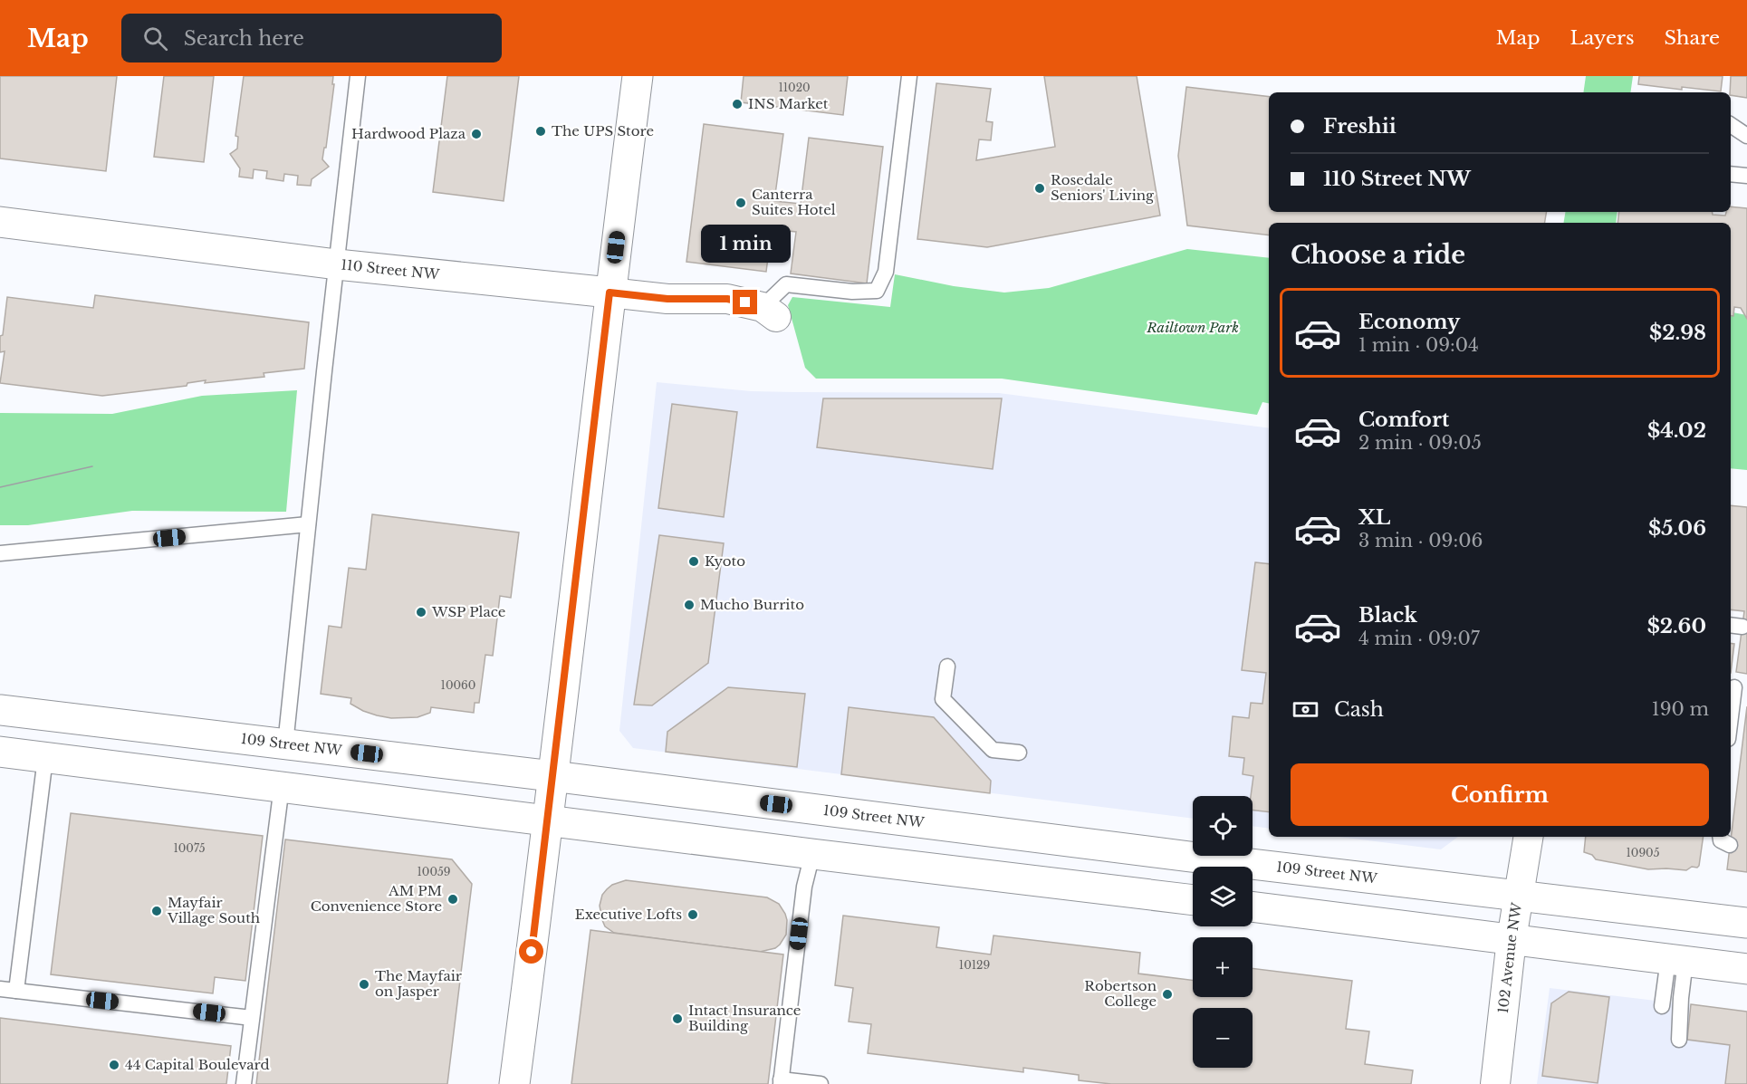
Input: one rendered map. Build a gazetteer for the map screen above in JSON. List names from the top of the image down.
{
  "streets": {
    "main road": ["110 Street NW", "109 Street NW"],
    "street": ["102 Avenue NW"]
  },
  "crossings": [
    ["109 Street NW", "102 Avenue NW"]
  ],
  "parks": ["Railtown Park"],
  "places": [
    "INS Market",
    "The UPS Store",
    "Hardwood Plaza",
    "Rosedale Seniors' Living",
    "Canterra Suites Hotel",
    "Kyoto",
    "Mucho Burrito",
    "WSP Place",
    "AM PM Convenience Store",
    "Mayfair Village South",
    "Executive Lofts",
    "The Mayfair on Jasper",
    "Robertson College",
    "Intact Insurance Building",
    "44 Capital Boulevard"
  ],
  "house_numbers": [
    "11020",
    "10060",
    "10075",
    "10905",
    "10059",
    "10129"
  ],
  "page": {
    "header": "Map",
    "search": "Search here",
    "nav": ["Map", "Layers", "Share"],
    "banner": ["Freshii", "110 Street NW"],
    "heading": "Choose a ride",
    "bubble": "1 min",
    "list": [
      {
        "name": "Economy",
        "note": "1 min · 09:04",
        "value": "$2.98"
      },
      {
        "name": "Comfort",
        "note": "2 min · 09:05",
        "value": "$4.02"
      },
      {
        "name": "XL",
        "note": "3 min · 09:06",
        "value": "$5.06"
      },
      {
        "name": "Black",
        "note": "4 min · 09:07",
        "value": "$2.60"
      }
    ],
    "pay": ["Cash", "190 m"],
    "buttons": "Confirm",
    "map_buttons": ["+", "−"]
  }
}
